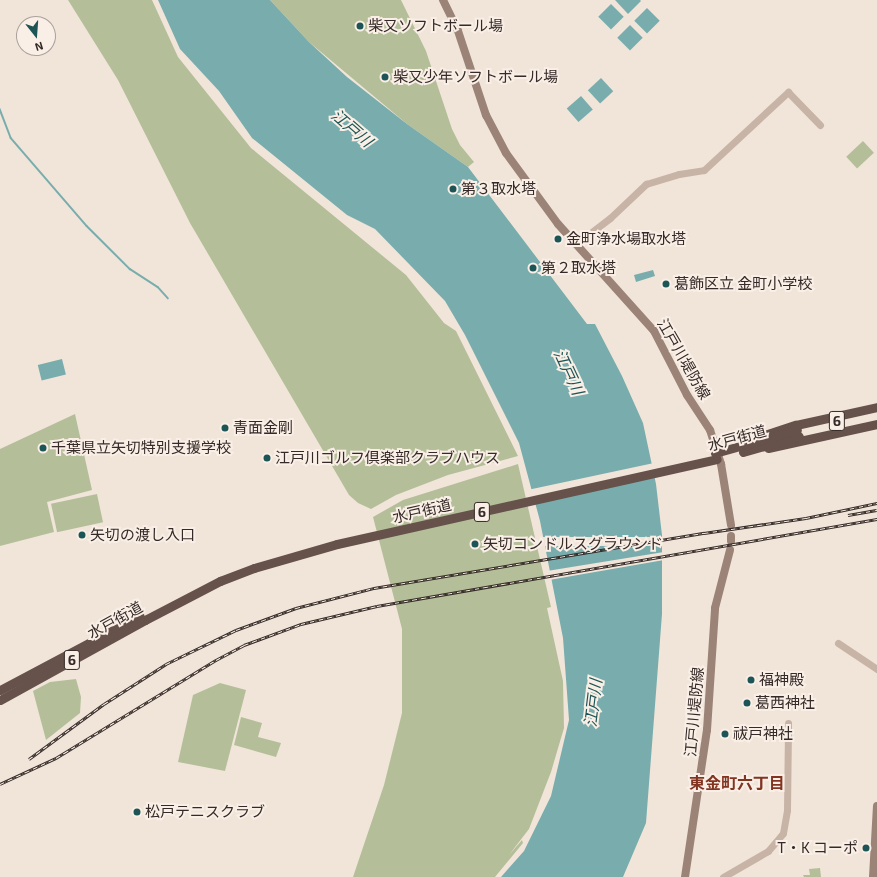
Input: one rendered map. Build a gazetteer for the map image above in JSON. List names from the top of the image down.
{
  "streets": {
    "highway": ["6", "水戸街道"],
    "main road": ["江戸川堤防線"]
  },
  "districts": ["東金町六丁目"],
  "water": ["江戸川"],
  "places": [
    "柴又ソフトボール場",
    "柴又少年ソフトボール場",
    "第３取水塔",
    "金町浄水場取水塔",
    "第２取水塔",
    "葛飾区立 金町小学校",
    "青面金剛",
    "千葉県立矢切特別支援学校",
    "江戸川ゴルフ倶楽部クラブハウス",
    "矢切の渡し入口",
    "矢切コンドルスグラウンド",
    "福神殿",
    "葛西神社",
    "祓戸神社",
    "松戸テニスクラブ",
    "T・K コーポ"
  ],
  "north": "bottom"
}
